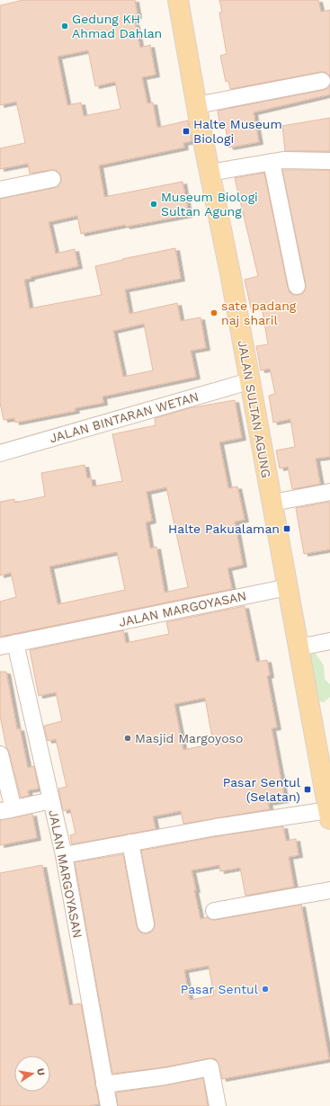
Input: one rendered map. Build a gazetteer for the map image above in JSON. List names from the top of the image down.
{
  "streets": {
    "main road": ["JALAN SULTAN AGUNG"],
    "street": ["JALAN BINTARAN WETAN", "JALAN MARGOYASAN"]
  },
  "crossings": [
    ["JALAN SULTAN AGUNG", "JALAN BINTARAN WETAN"],
    ["JALAN SULTAN AGUNG", "JALAN MARGOYASAN"]
  ],
  "places": {
    "other": [
      "Gedung KH Ahmad Dahlan",
      "Museum Biologi Sultan Agung",
      "sate padang naj sharil",
      "Masjid Margoyoso",
      "Pasar Sentul"
    ],
    "transit": ["Halte Museum Biologi", "Halte Pakualaman", "Pasar Sentul (Selatan)"]
  },
  "north": "right"
}
